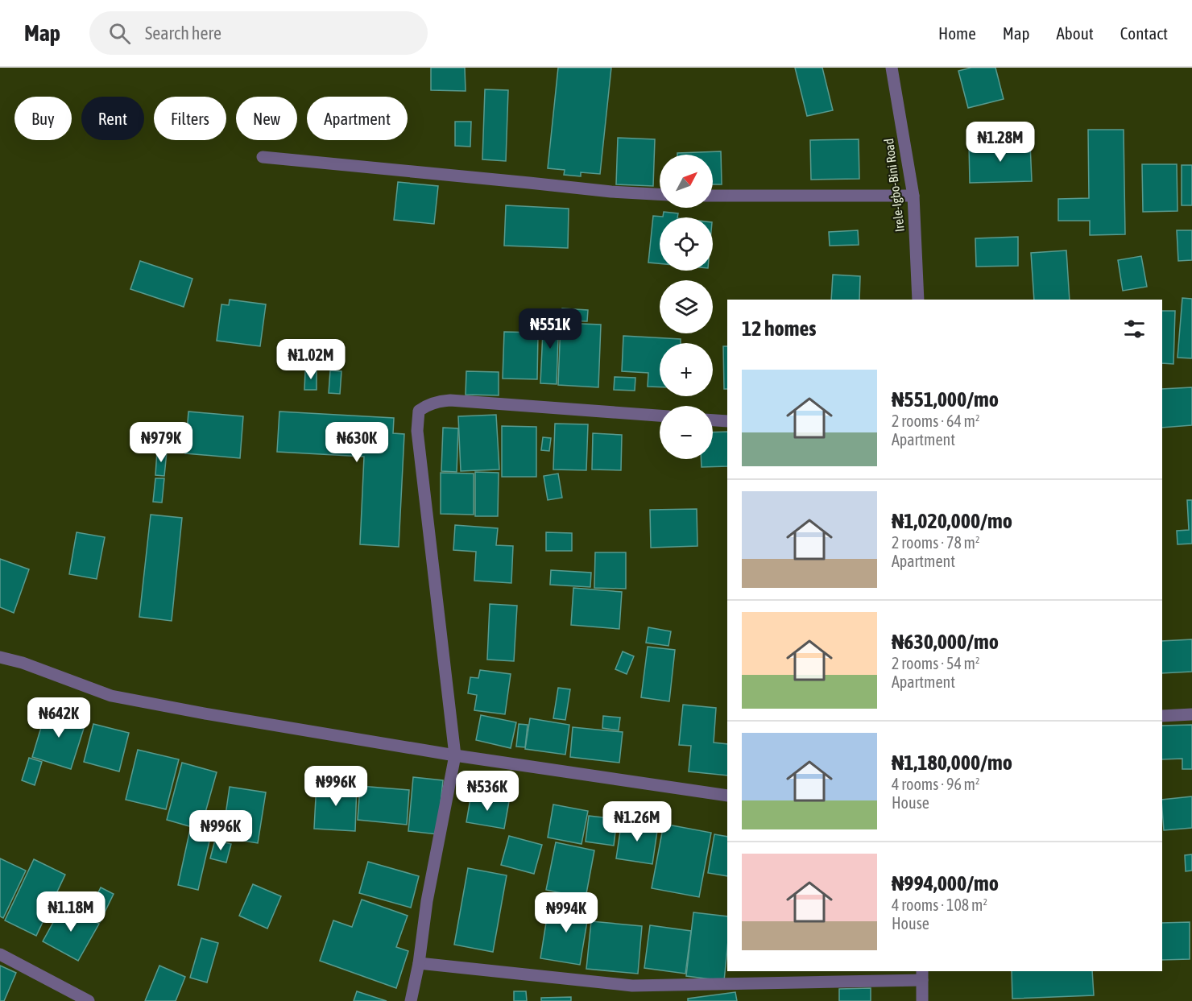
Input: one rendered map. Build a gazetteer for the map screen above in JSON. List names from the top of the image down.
{
  "streets": {
    "street": ["Irele-Igbo-Bini Road"]
  },
  "north": "top right",
  "page": {
    "header": "Map",
    "search": "Search here",
    "nav": [
      "Home",
      "Map",
      "About",
      "Contact"
    ],
    "chip": [
      "Buy",
      "Rent",
      "Filters",
      "New",
      "Apartment"
    ],
    "price": [
      "₦1.28M",
      "₦551K",
      "₦1.02M",
      "₦979K",
      "₦630K",
      "₦642K",
      "₦996K",
      "₦536K",
      "₦1.26M",
      "₦996K",
      "₦1.18M",
      "₦994K"
    ],
    "map_buttons": ["+", "−"],
    "heading": "12 homes",
    "list": [
      {
        "name": "₦551,000/mo",
        "note": "2 rooms · 64 m² · Apartment"
      },
      {
        "name": "₦1,020,000/mo",
        "note": "2 rooms · 78 m² · Apartment"
      },
      {
        "name": "₦630,000/mo",
        "note": "2 rooms · 54 m² · Apartment"
      },
      {
        "name": "₦1,180,000/mo",
        "note": "4 rooms · 96 m² · House"
      },
      {
        "name": "₦994,000/mo",
        "note": "4 rooms · 108 m² · House"
      }
    ]
  }
}
